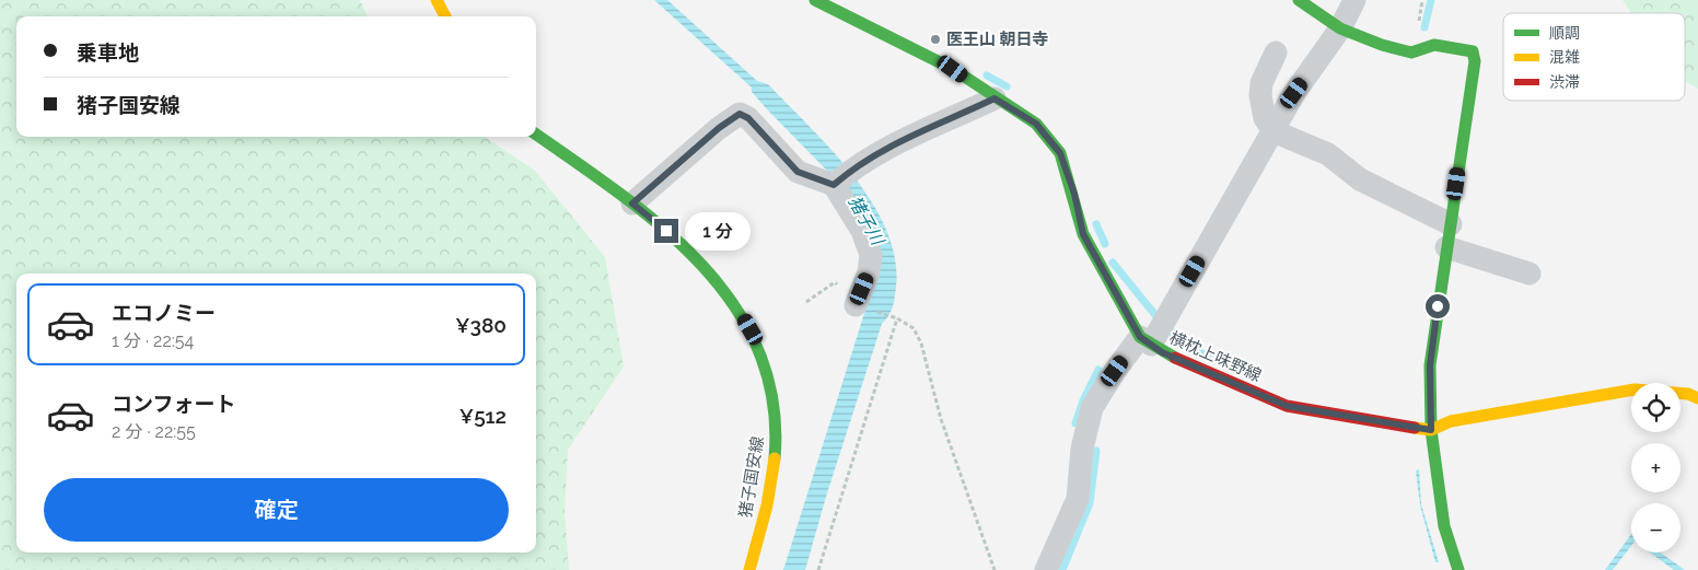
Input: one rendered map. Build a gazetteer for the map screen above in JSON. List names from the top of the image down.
{
  "streets": {
    "street": ["横枕上味野線", "猪子国安線"]
  },
  "water": ["猪子川"],
  "places": ["医王山 朝日寺"],
  "legend": ["順調", "混雑", "渋滞"],
  "page": {
    "banner": ["乗車地", "猪子国安線"],
    "bubble": "1 分",
    "list": [
      {
        "name": "エコノミー",
        "note": "1 分 · 22:54",
        "value": "¥380"
      },
      {
        "name": "コンフォート",
        "note": "2 分 · 22:55",
        "value": "¥512"
      }
    ],
    "map_buttons": ["+", "−"],
    "buttons": "確定"
  }
}
